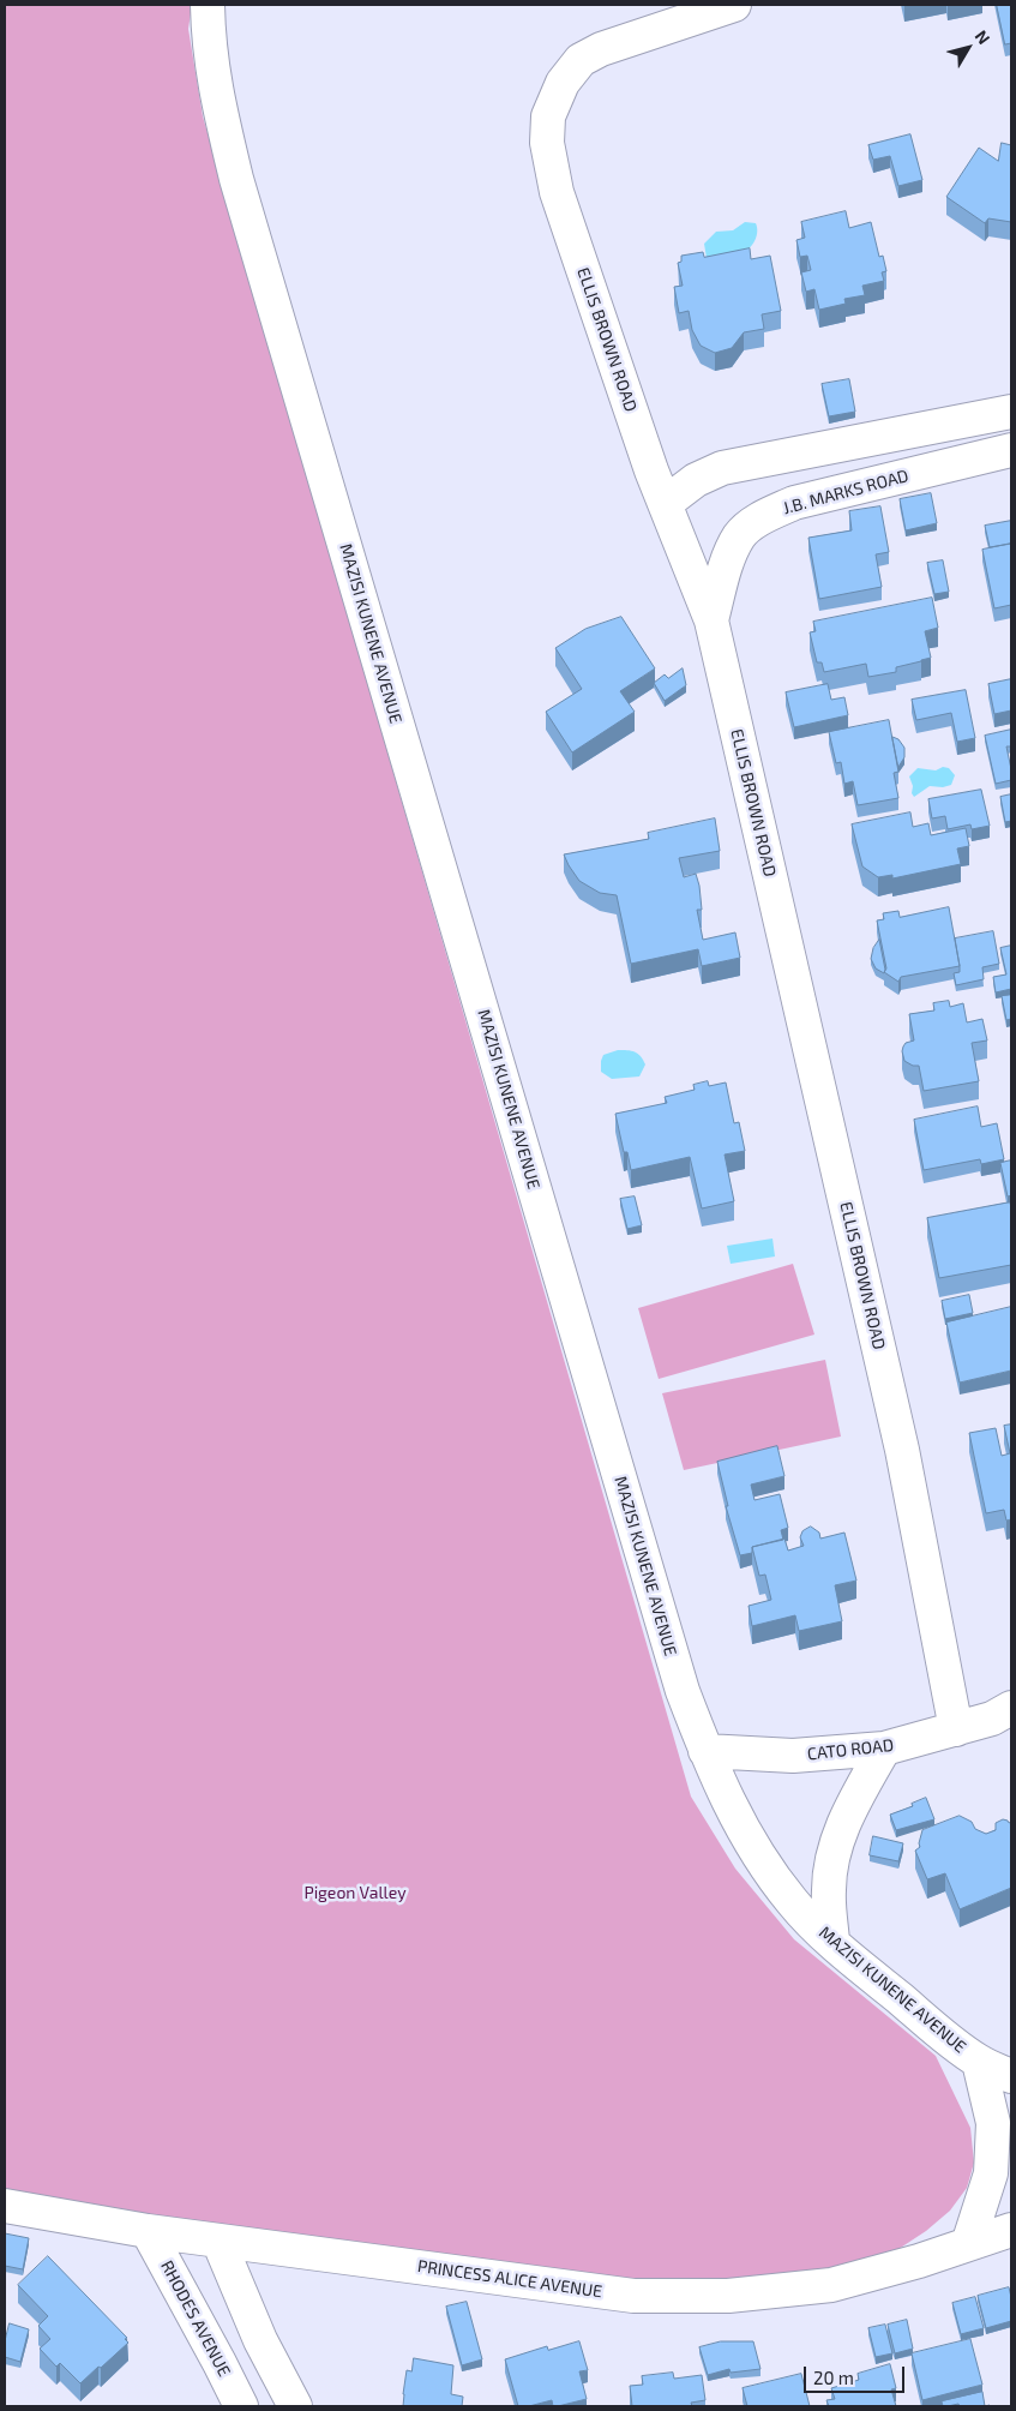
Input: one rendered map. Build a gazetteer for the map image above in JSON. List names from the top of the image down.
{
  "streets": {
    "street": [
      "ELLIS BROWN ROAD",
      "J.B. MARKS ROAD",
      "MAZISI KUNENE AVENUE",
      "CATO ROAD",
      "PRINCESS ALICE AVENUE",
      "RHODES AVENUE"
    ]
  },
  "crossings": [
    ["ELLIS BROWN ROAD", "J.B. MARKS ROAD"],
    ["ELLIS BROWN ROAD", "CATO ROAD"],
    ["MAZISI KUNENE AVENUE", "CATO ROAD"],
    ["PRINCESS ALICE AVENUE", "RHODES AVENUE"]
  ],
  "parks": ["Pigeon Valley"],
  "scale_bar": "20 m",
  "north": "top right"
}
